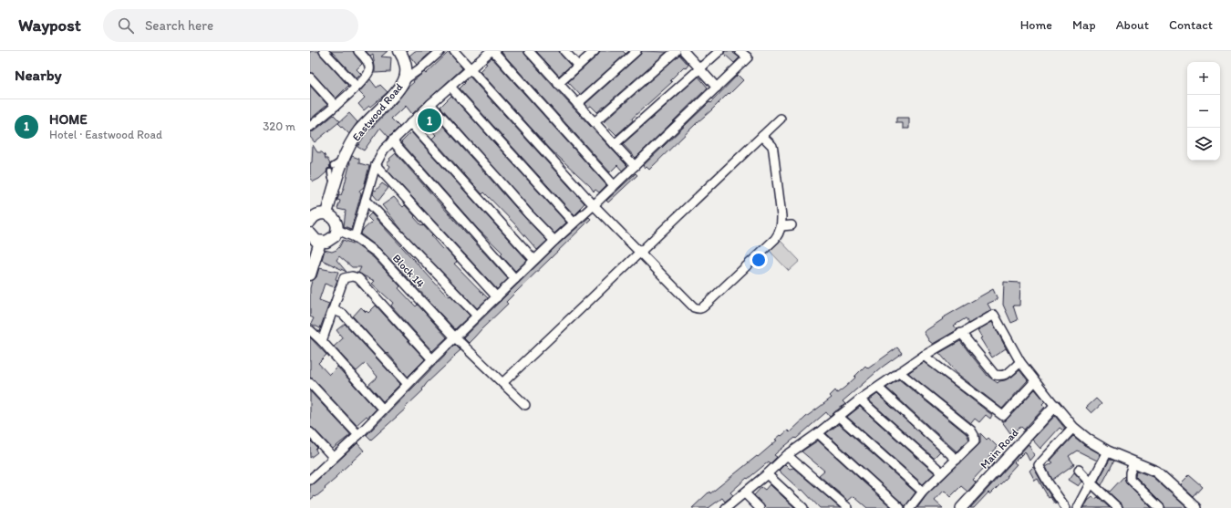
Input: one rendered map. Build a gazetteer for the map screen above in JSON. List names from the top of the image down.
{
  "streets": {
    "main road": ["Eastwood Road"],
    "street": ["Block 14", "Main Road"]
  },
  "page": {
    "header": "Waypost",
    "search": "Search here",
    "nav": [
      "Home",
      "Map",
      "About",
      "Contact"
    ],
    "heading": "Nearby",
    "map_buttons": ["+", "−"],
    "list": [
      {
        "mark": "1",
        "name": "HOME",
        "note": "Hotel · Eastwood Road",
        "value": "320 m"
      }
    ],
    "pins": "1"
  }
}
